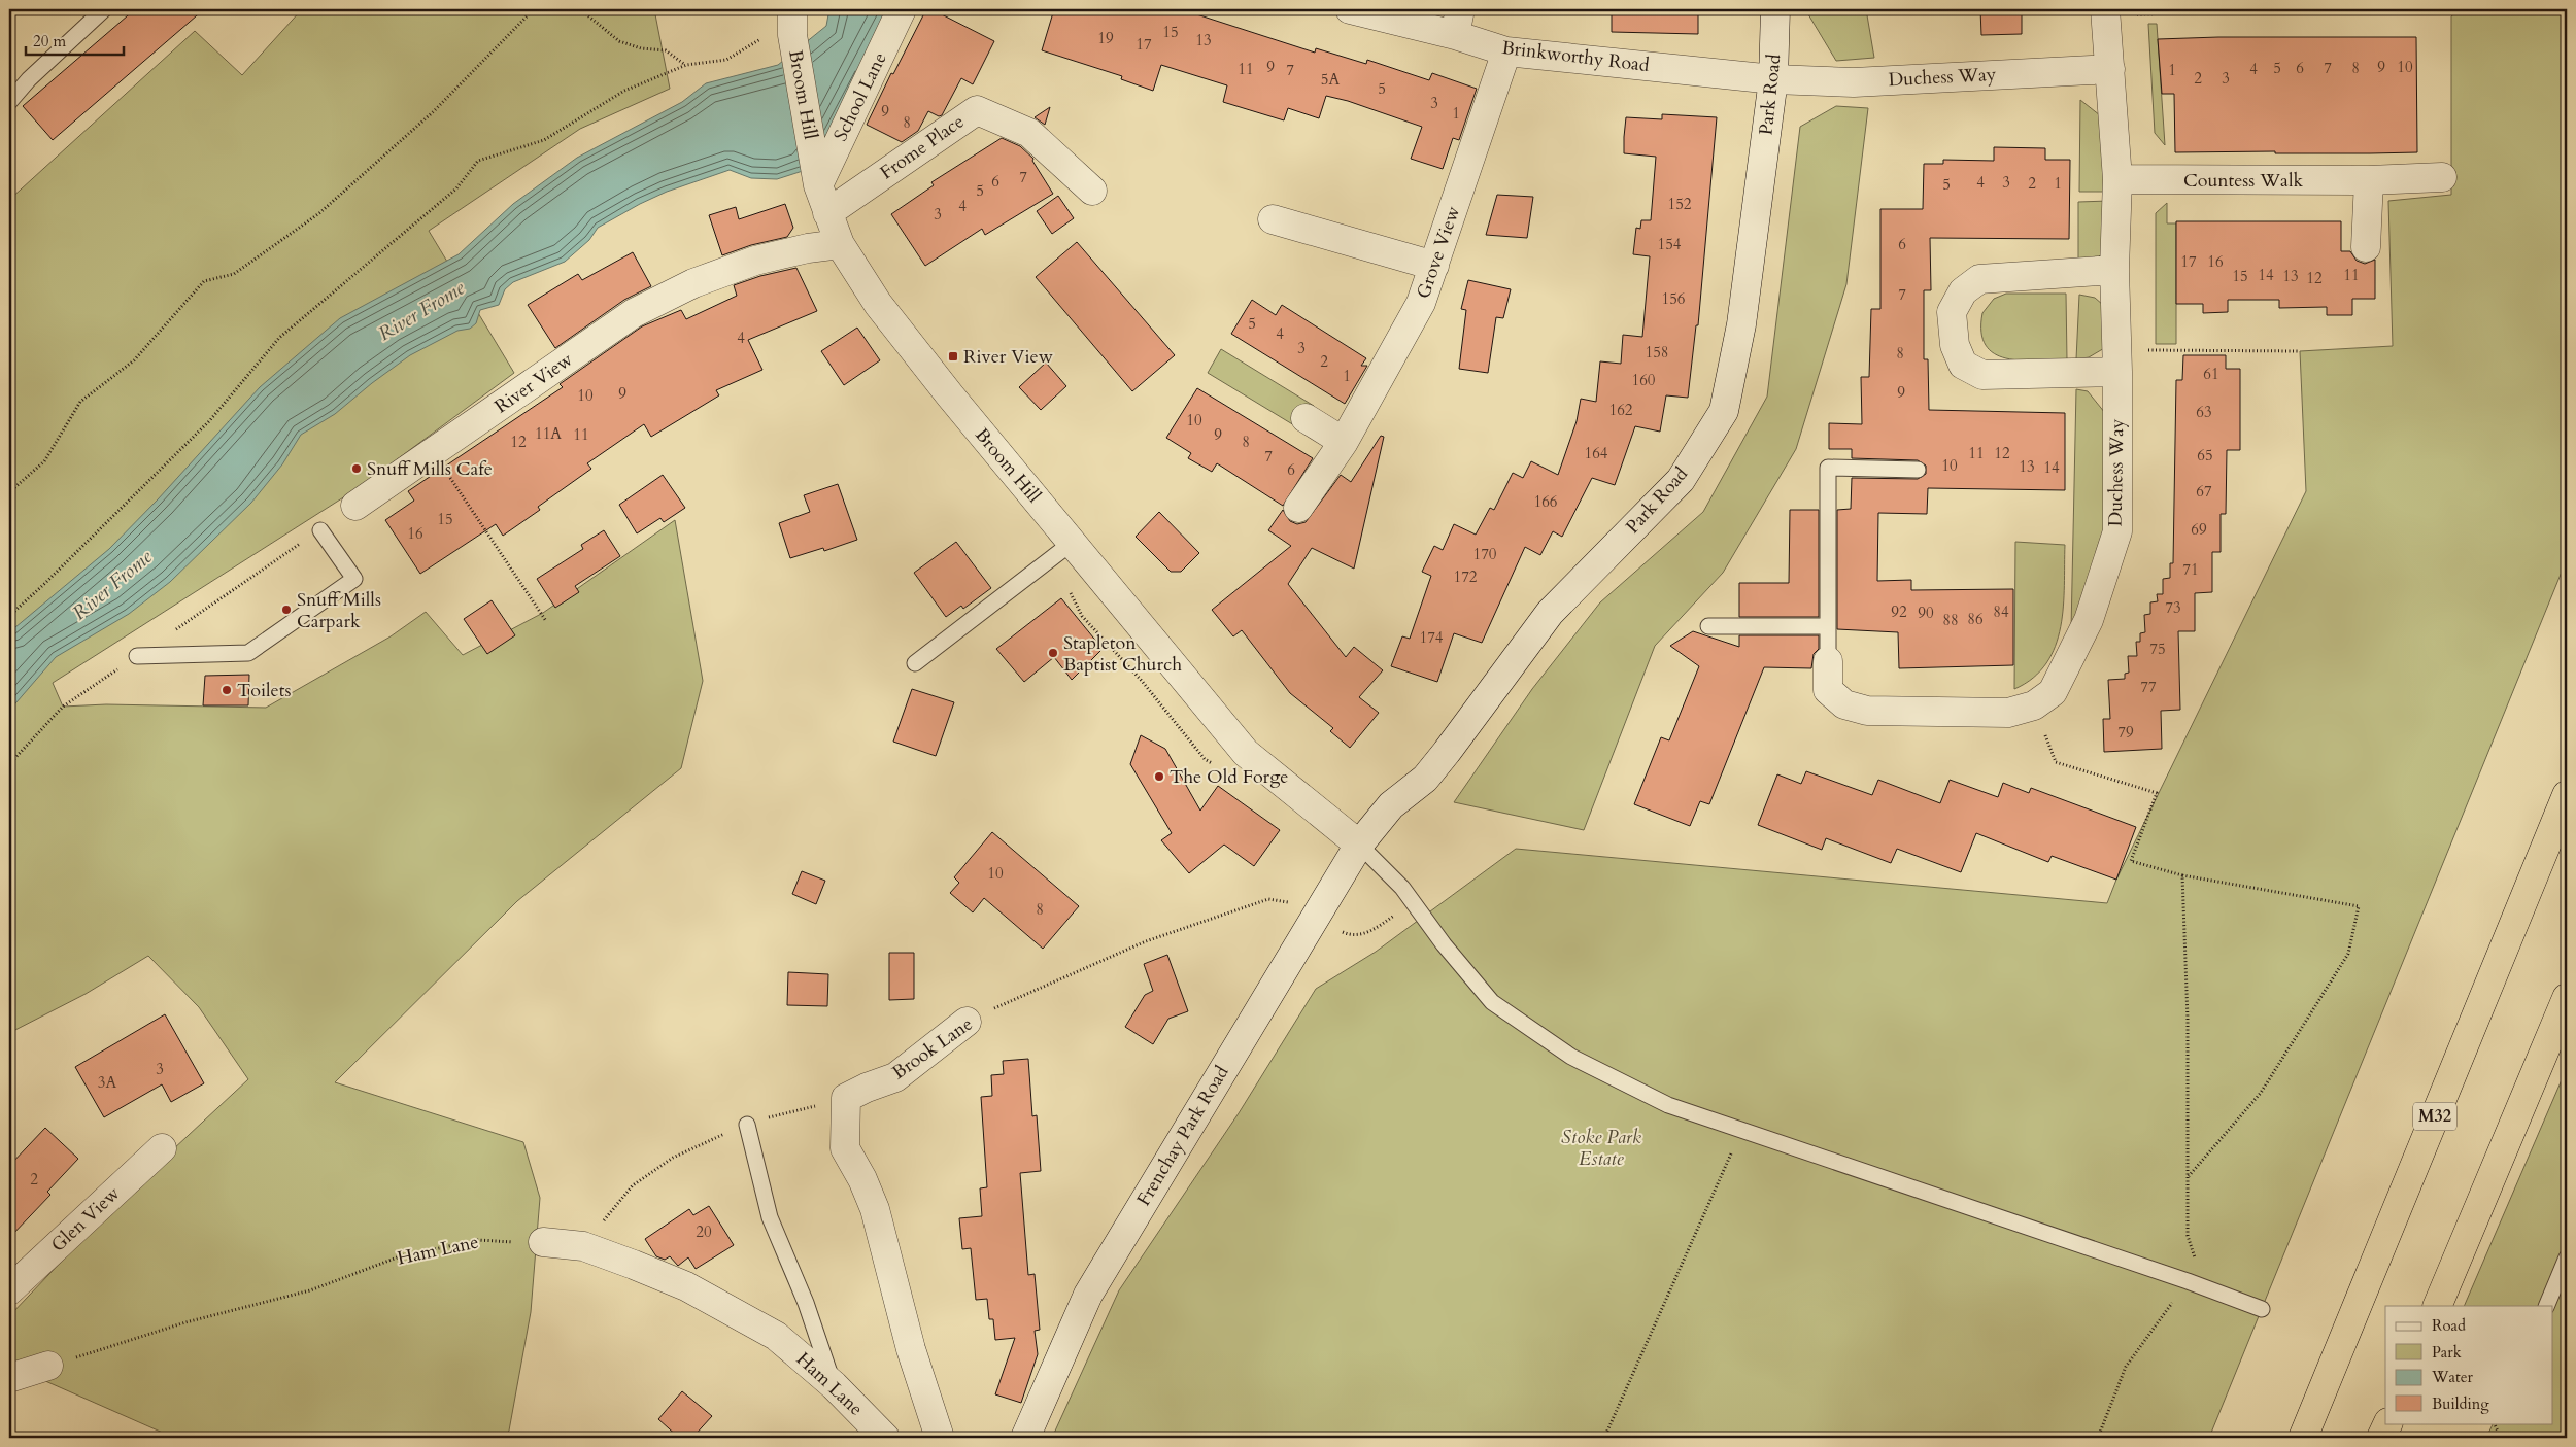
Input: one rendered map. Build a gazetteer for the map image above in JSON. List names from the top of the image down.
{
  "streets": {
    "highway": ["M32"],
    "street": [
      "Brinkworthy Road",
      "Duchess Way",
      "Broom Hill",
      "Park Road",
      "School Lane",
      "Frome Place",
      "Countess Walk",
      "Grove View",
      "River View",
      "Brook Lane",
      "Frenchay Park Road",
      "Glen View",
      "Ham Lane"
    ]
  },
  "crossings": [
    ["Brinkworthy Road", "Duchess Way"],
    ["Brinkworthy Road", "Park Road"],
    ["Brinkworthy Road", "Grove View"],
    ["Duchess Way", "Park Road"],
    ["Duchess Way", "Countess Walk"],
    ["Broom Hill", "Park Road"],
    ["Broom Hill", "School Lane"],
    ["Broom Hill", "Frome Place"],
    ["Broom Hill", "River View"],
    ["Broom Hill", "Frenchay Park Road"],
    ["Park Road", "Frenchay Park Road"]
  ],
  "water": ["River Frome"],
  "parks": ["Stoke Park Estate"],
  "places": {
    "transit": ["River View"],
    "other": [
      "Snuff Mills Cafe",
      "Snuff Mills Carpark",
      "Stapleton Baptist Church",
      "Toilets",
      "The Old Forge"
    ]
  },
  "house_numbers": [
    "15",
    "19",
    "13",
    "17",
    "9",
    "9",
    "10",
    "5",
    "6",
    "7",
    "8",
    "11",
    "4",
    "7",
    "1",
    "2",
    "3",
    "5A",
    "5",
    "3",
    "9",
    "1",
    "8",
    "7",
    "6",
    "4",
    "3",
    "2",
    "1",
    "5",
    "5",
    "152",
    "4",
    "3",
    "154",
    "6",
    "17",
    "16",
    "14",
    "11",
    "15",
    "13",
    "12",
    "7",
    "156",
    "5",
    "4",
    "4",
    "3",
    "158",
    "8",
    "2",
    "61",
    "1",
    "160",
    "9",
    "9",
    "10",
    "162",
    "63",
    "10",
    "11A",
    "11",
    "9",
    "12",
    "8",
    "164",
    "11",
    "12",
    "65",
    "7",
    "10",
    "13",
    "14",
    "6",
    "67",
    "166",
    "15",
    "69",
    "16",
    "170",
    "71",
    "172",
    "73",
    "92",
    "84",
    "90",
    "86",
    "88",
    "174",
    "75",
    "77",
    "79",
    "10",
    "8",
    "3",
    "3A",
    "2",
    "20"
  ],
  "legend": [
    "Road",
    "Park",
    "Water",
    "Building"
  ],
  "scale_bar": "20 m"
}
